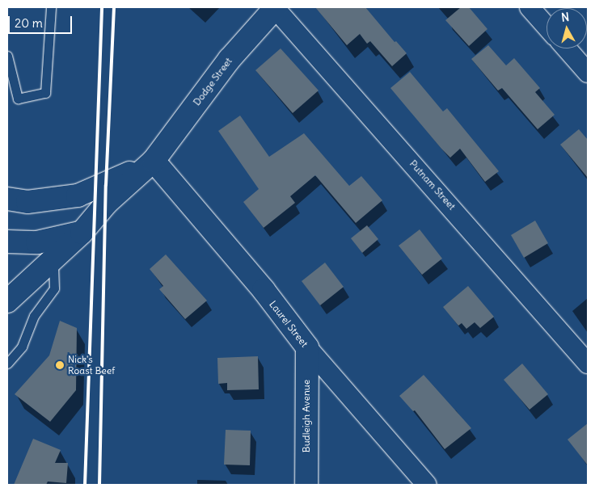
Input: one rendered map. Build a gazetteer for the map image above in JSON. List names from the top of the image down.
{
  "streets": {
    "main road": ["Dodge Street", "Laurel Street", "Budleigh Avenue"],
    "street": ["Putnam Street"]
  },
  "crossings": [
    ["Dodge Street", "Putnam Street"],
    ["Dodge Street", "Laurel Street"],
    ["Laurel Street", "Budleigh Avenue"]
  ],
  "places": ["Nick's Roast Beef"],
  "scale_bar": "20 m",
  "north": "top"
}
